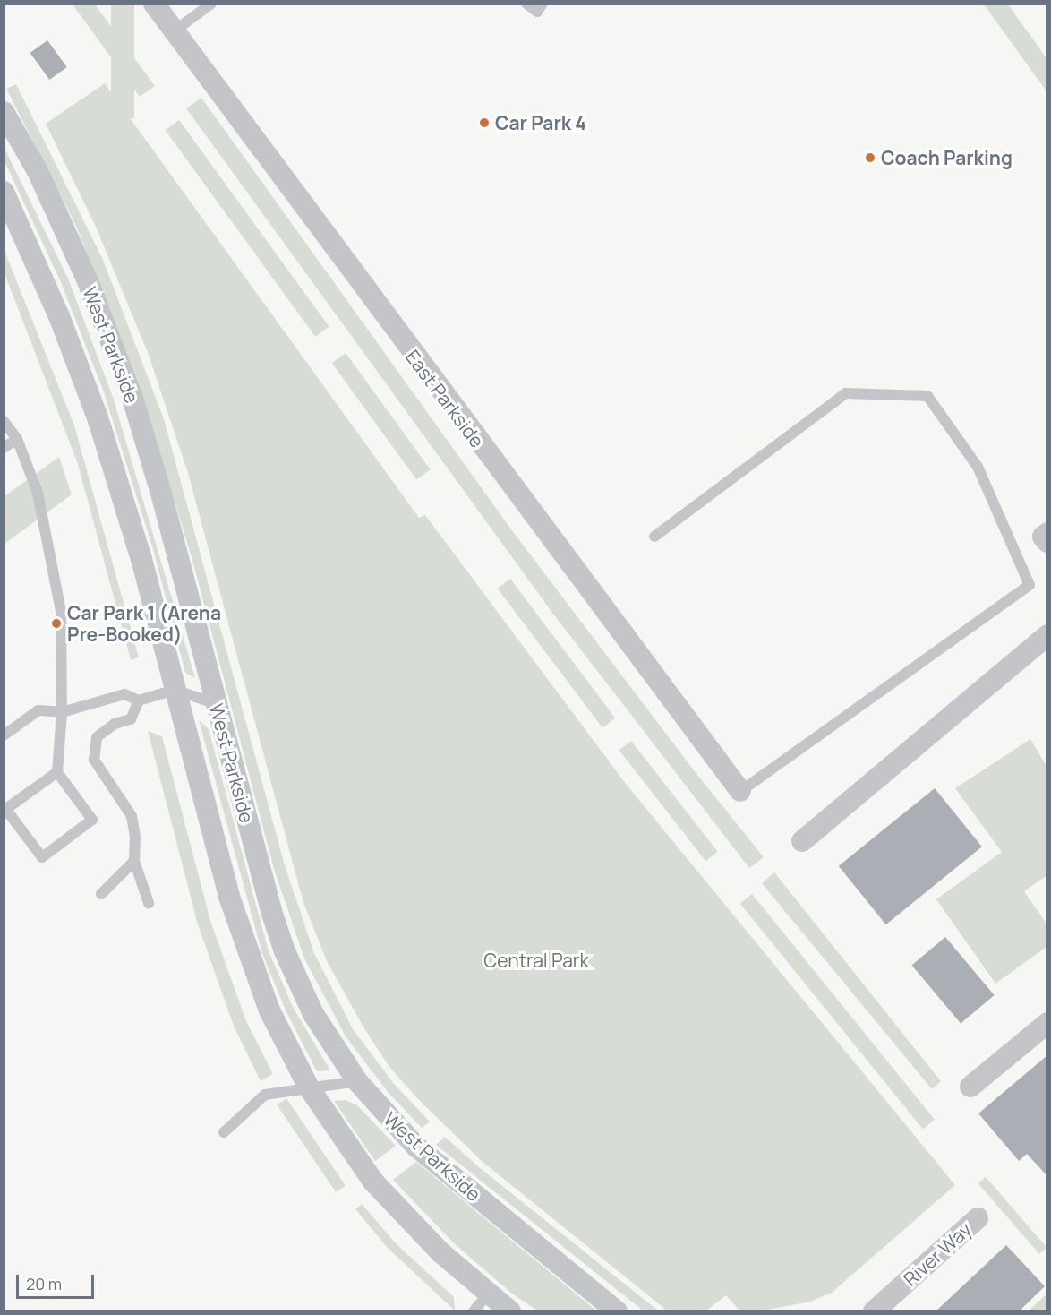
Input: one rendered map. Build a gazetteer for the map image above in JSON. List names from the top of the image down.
{
  "streets": {
    "street": ["West Parkside", "East Parkside", "River Way"]
  },
  "parks": ["Central Park"],
  "places": ["Car Park 4", "Coach Parking", "Car Park 1 (Arena Pre-Booked)"],
  "scale_bar": "20 m"
}
